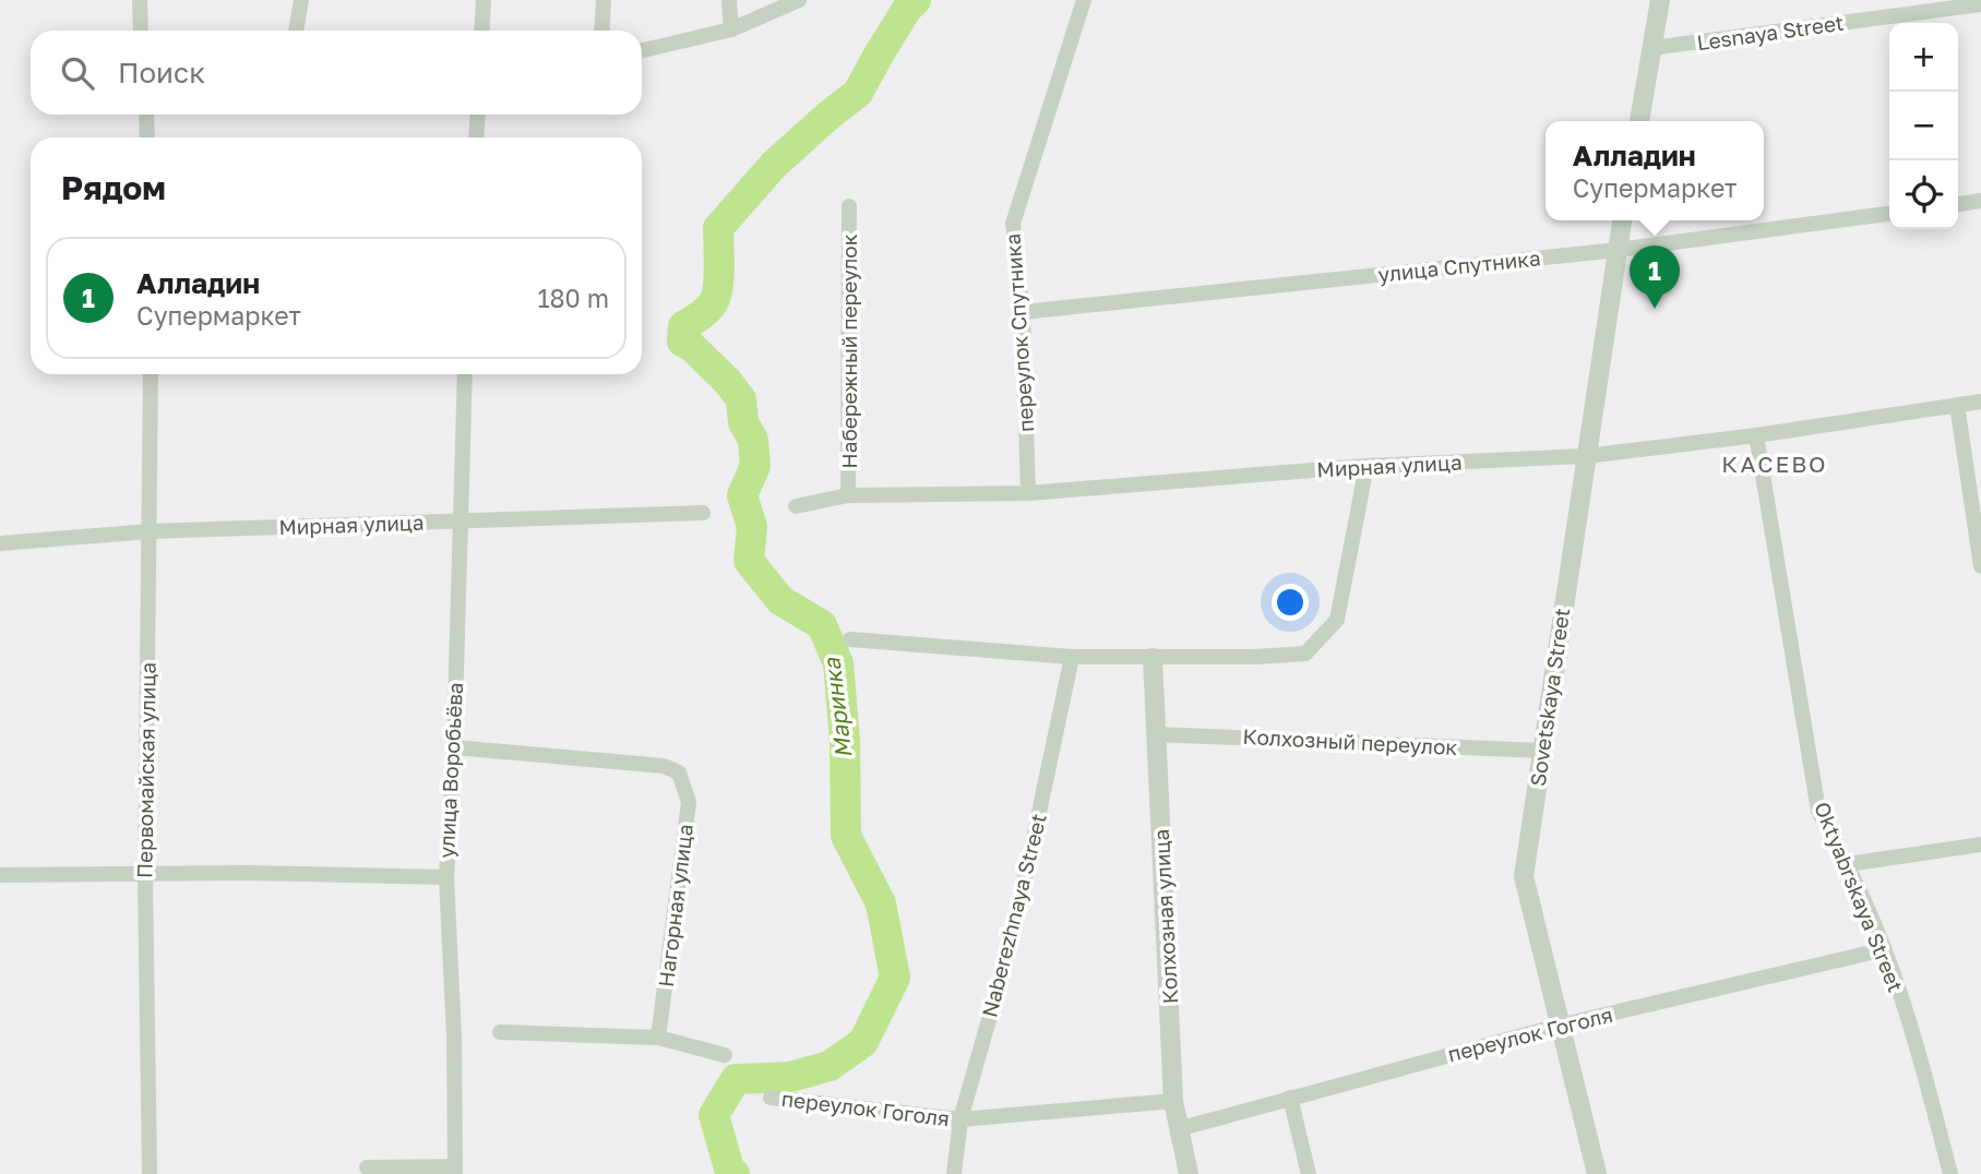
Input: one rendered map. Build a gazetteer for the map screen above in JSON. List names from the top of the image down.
{
  "streets": {
    "street": [
      "Lesnaya Street",
      "улица Спутника",
      "переулок Спутника",
      "Набережный переулок",
      "Мирная улица",
      "Sovetskaya Street",
      "Колхозный переулок",
      "Первомайская улица",
      "улица Воробьёва",
      "Oktyabrskaya Street",
      "Нагорная улица",
      "Naberezhnaya Street",
      "Колхозная улица",
      "переулок Гоголя"
    ]
  },
  "crossings": [
    ["улица Спутника", "переулок Спутника"],
    ["улица Спутника", "Sovetskaya Street"],
    ["переулок Спутника", "Мирная улица"],
    ["Набережный переулок", "Мирная улица"],
    ["Мирная улица", "Sovetskaya Street"],
    ["Мирная улица", "Первомайская улица"],
    ["Мирная улица", "улица Воробьёва"],
    ["Мирная улица", "Oktyabrskaya Street"],
    ["Sovetskaya Street", "Колхозный переулок"],
    ["Sovetskaya Street", "переулок Гоголя"],
    ["Колхозный переулок", "Колхозная улица"],
    ["улица Воробьёва", "Нагорная улица"],
    ["Oktyabrskaya Street", "переулок Гоголя"],
    ["Naberezhnaya Street", "переулок Гоголя"],
    ["Колхозная улица", "переулок Гоголя"]
  ],
  "districts": ["КАСЕВО"],
  "water": ["Маринка"],
  "page": {
    "map_buttons": ["+", "−"],
    "search": "Поиск",
    "popup": ["Алладин", "Супермаркет"],
    "heading": "Рядом",
    "list": [
      {
        "mark": "1",
        "name": "Алладин",
        "note": "Супермаркет",
        "value": "180 m"
      }
    ],
    "pins": "1"
  }
}
